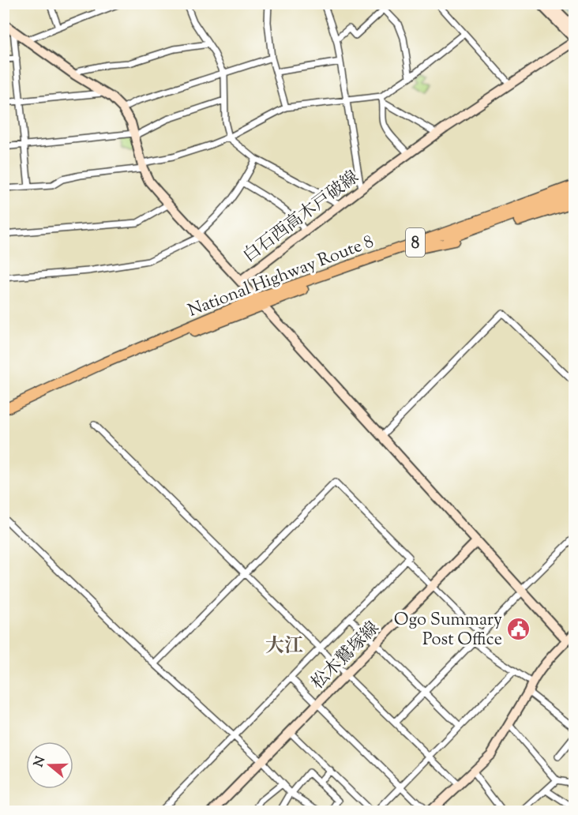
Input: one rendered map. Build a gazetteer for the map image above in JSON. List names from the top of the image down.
{
  "streets": {
    "highway": ["8", "National Highway Route 8"],
    "main road": ["白石西高木戸破線", "松木鷲塚線"]
  },
  "crossings": [
    ["白石西高木戸破線", "National Highway Route 8"],
    ["白石西高木戸破線", "松木鷲塚線"]
  ],
  "districts": ["大江"],
  "places": {
    "public building": ["Ogo Summary Post Office"]
  },
  "north": "left"
}
